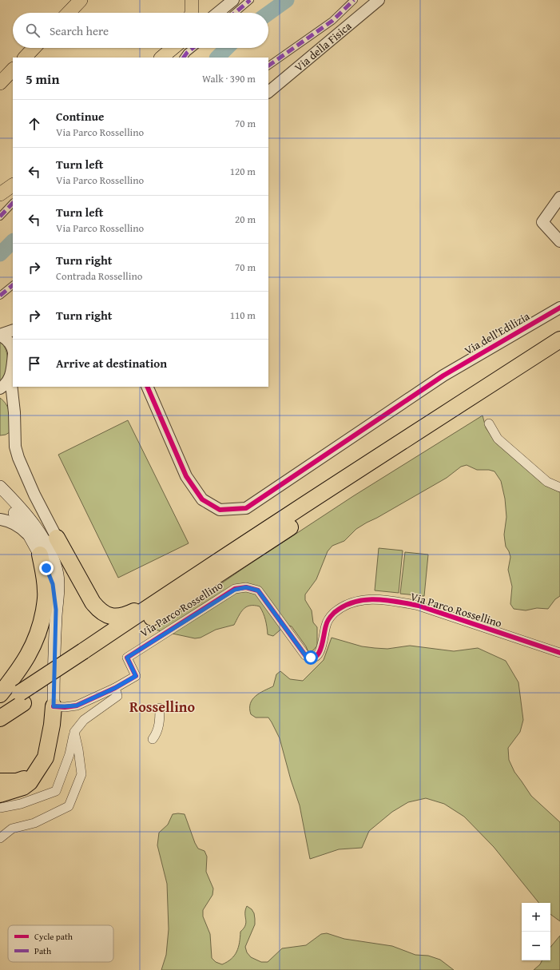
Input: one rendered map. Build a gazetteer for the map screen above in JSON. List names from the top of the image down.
{
  "streets": {
    "street": ["Via della Fisica", "Via dell'Edilizia", "Via Parco Rossellino"]
  },
  "districts": ["Rossellino"],
  "legend": ["Cycle path", "Path"],
  "page": {
    "search": "Search here",
    "heading": ["5 min", "Walk · 390 m"],
    "list": [
      ["Continue", "Via Parco Rossellino", "70 m"],
      ["Turn left", "Via Parco Rossellino", "120 m"],
      ["Turn left", "Via Parco Rossellino", "20 m"],
      ["Turn right", "Contrada Rossellino", "70 m"],
      ["Turn right", "110 m"],
      "Arrive at destination"
    ],
    "map_buttons": ["+", "−"]
  }
}
